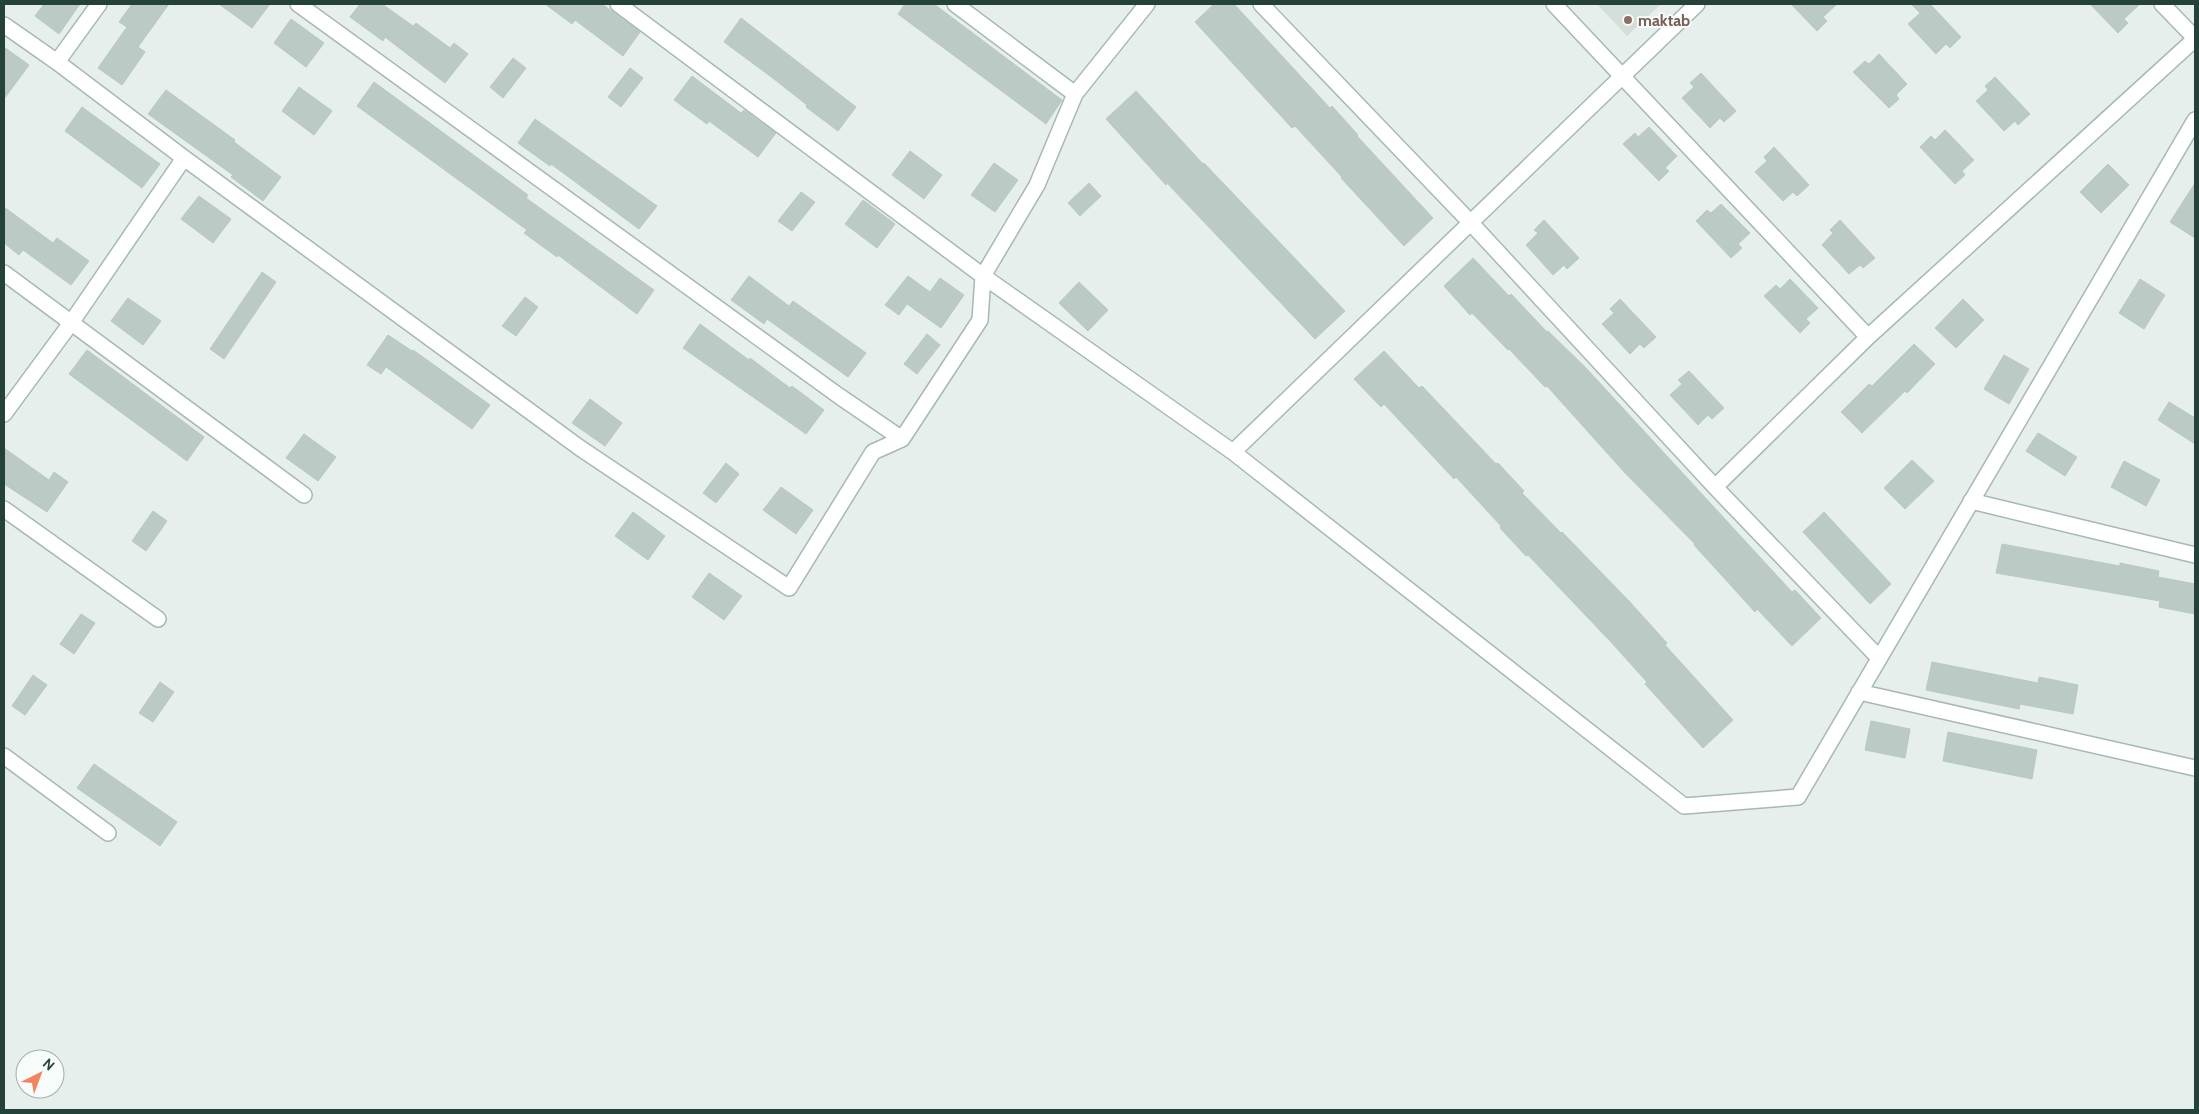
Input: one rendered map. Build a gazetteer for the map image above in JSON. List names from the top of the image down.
{
  "places": ["maktab"],
  "north": "top right"
}
